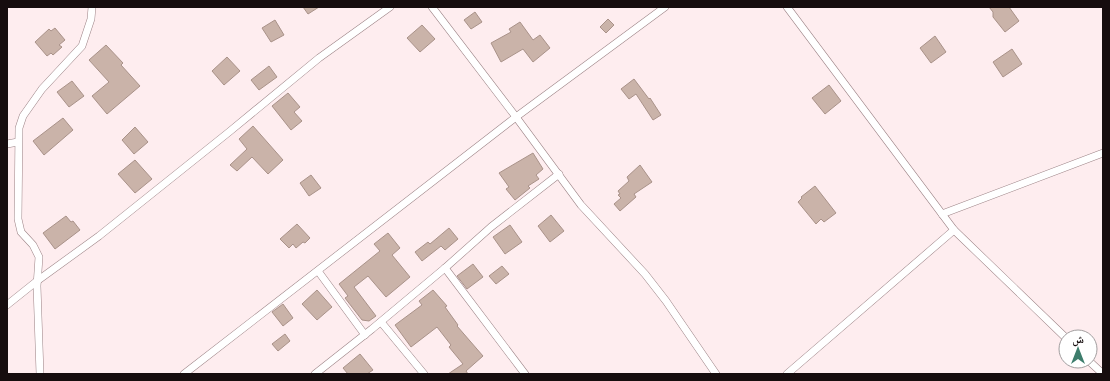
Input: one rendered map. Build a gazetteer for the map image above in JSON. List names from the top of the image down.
{
  "north": "top"
}
